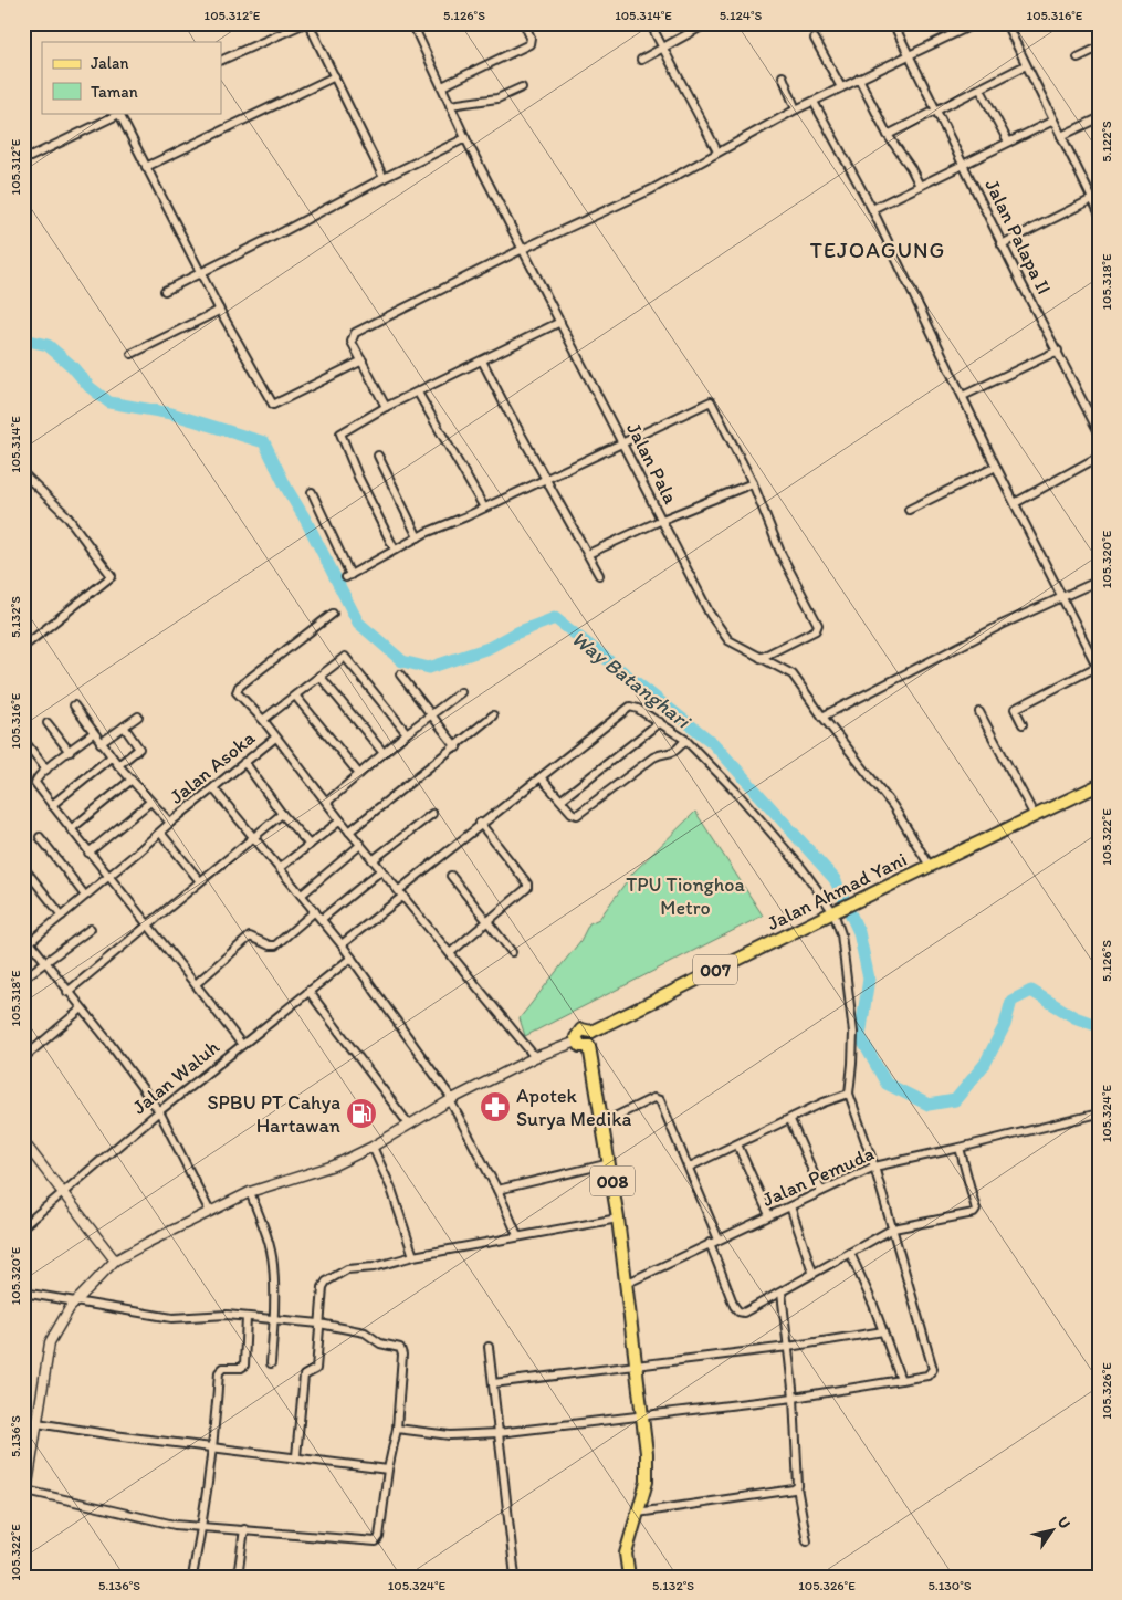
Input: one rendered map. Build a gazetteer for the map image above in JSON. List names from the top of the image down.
{
  "streets": {
    "main road": ["Jalan Ahmad Yani", "007", "008"],
    "street": [
      "Jalan Palapa II",
      "Jalan Pala",
      "Jalan Asoka",
      "Jalan Waluh",
      "Jalan Pemuda"
    ]
  },
  "crossings": [
    ["Jalan Pala", "Jalan Ahmad Yani"],
    ["Jalan Ahmad Yani", "008"],
    ["Jalan Pemuda", "008"]
  ],
  "districts": ["TEJOAGUNG"],
  "water": ["Way Batanghari"],
  "parks": ["TPU Tionghoa Metro"],
  "places": {
    "pharmacy": ["Apotek Surya Medika"],
    "fuel station": ["SPBU PT Cahya Hartawan"]
  },
  "legend": ["Jalan", "Taman"],
  "north": "top right",
  "coordinates": [
    "105.312°E",
    "5.126°S",
    "105.314°E",
    "5.124°S",
    "105.316°E",
    "5.122°S",
    "105.318°E",
    "105.320°E",
    "5.132°S",
    "105.322°E",
    "105.324°E",
    "105.326°E",
    "5.136°S",
    "5.130°S"
  ]
}
